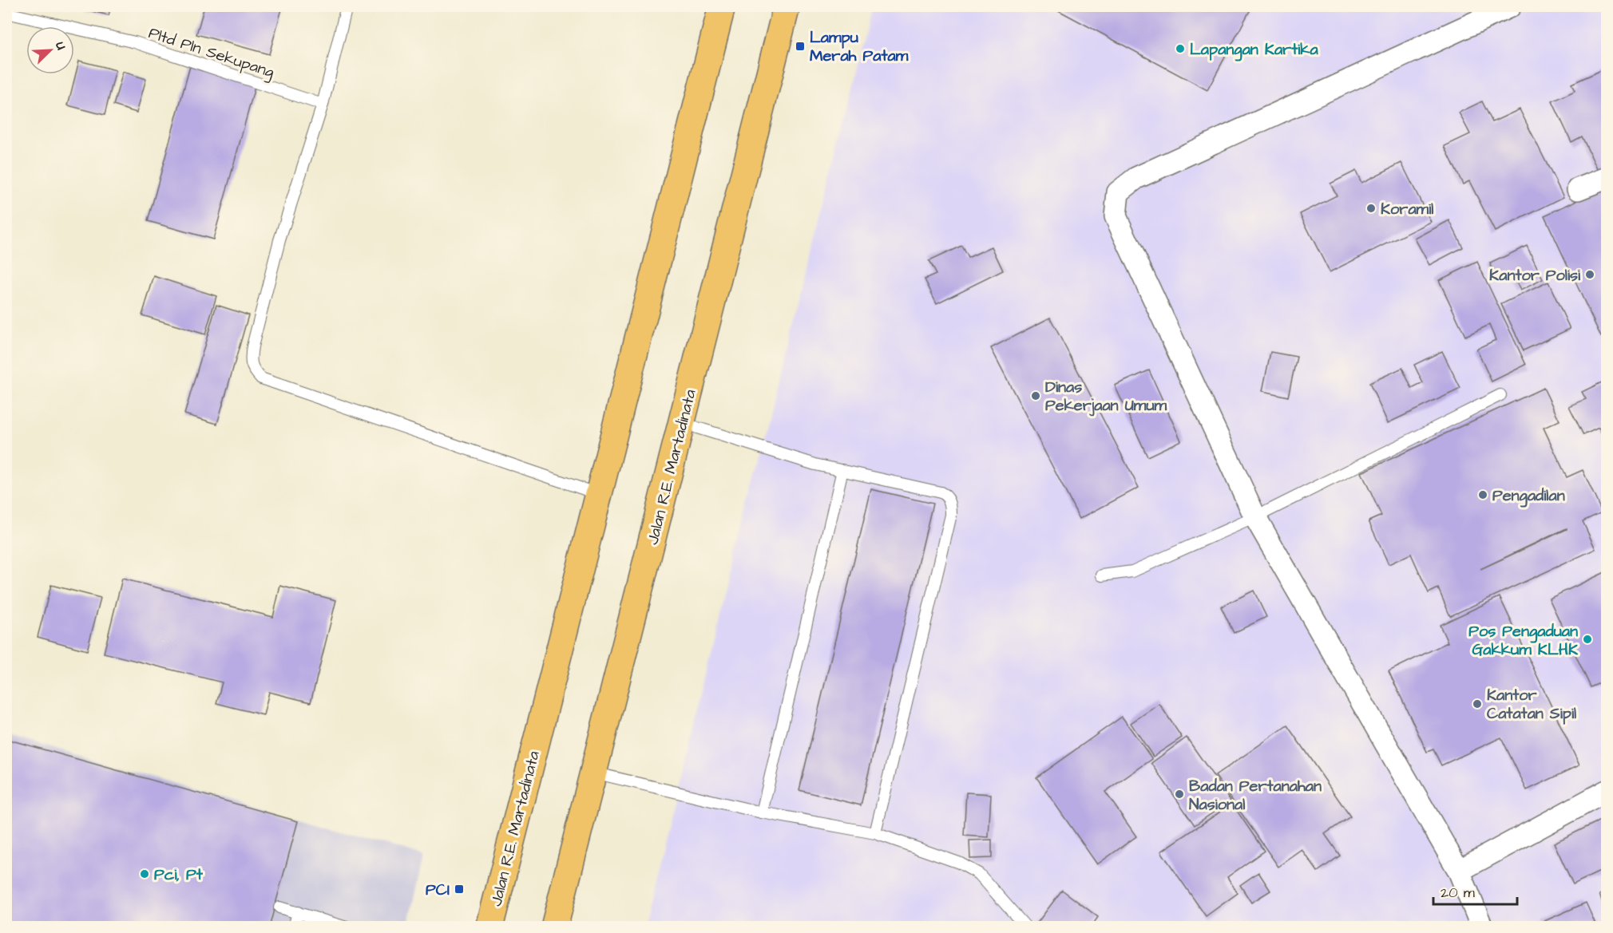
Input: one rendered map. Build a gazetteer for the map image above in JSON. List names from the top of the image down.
{
  "streets": {
    "highway": ["Jalan R.E. Martadinata"],
    "lane": ["Pltd Pln Sekupang"]
  },
  "places": {
    "transit": ["Lampu Merah Patam", "PCI"],
    "other": [
      "Lapangan Kartika",
      "Koramil",
      "Kantor Polisi",
      "Dinas Pekerjaan Umum",
      "Pengadilan",
      "Pos Pengaduan Gakkum KLHK",
      "Kantor Catatan Sipil",
      "Badan Pertanahan Nasional",
      "Pci, Pt"
    ]
  },
  "scale_bar": "20 m",
  "north": "top right"
}
